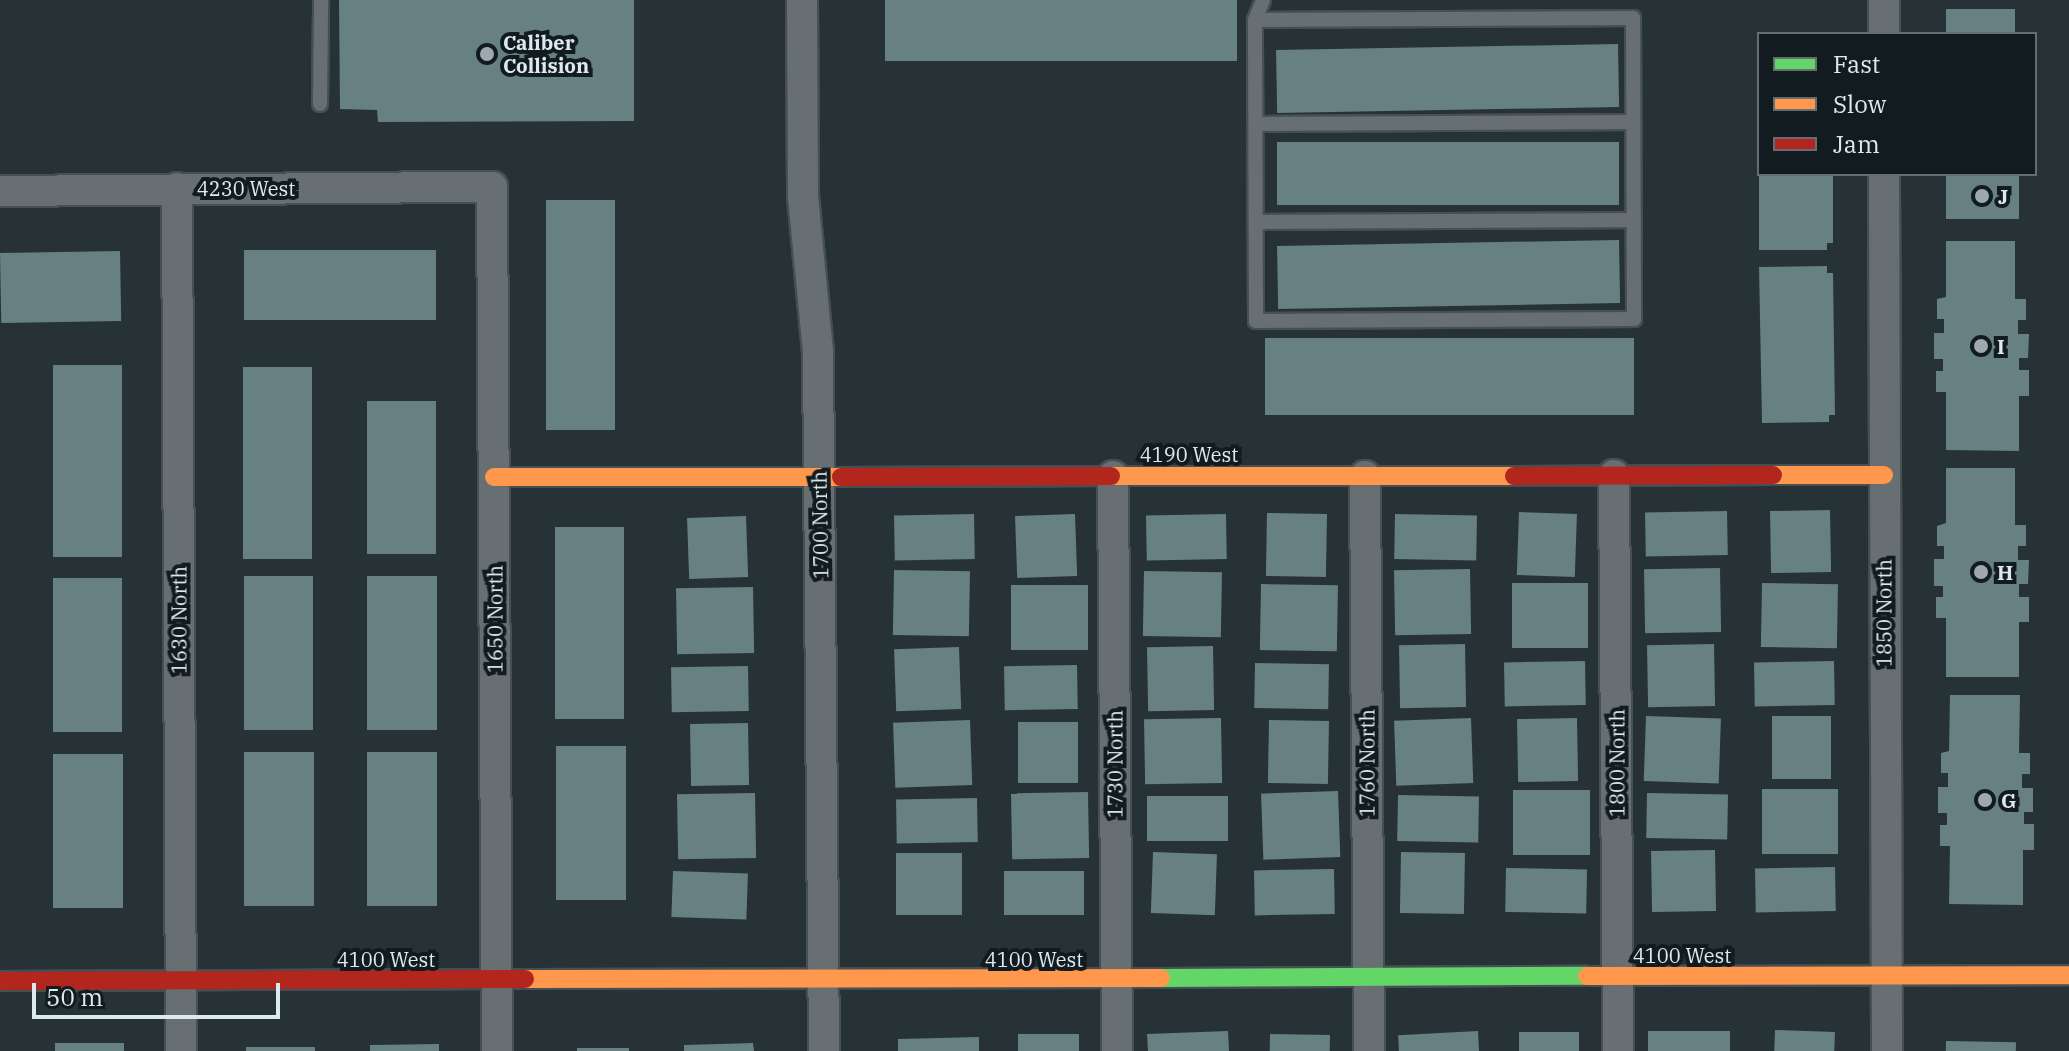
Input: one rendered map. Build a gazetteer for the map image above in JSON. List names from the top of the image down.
{
  "streets": {
    "street": [
      "4230 West",
      "4190 West",
      "1700 North",
      "1850 North",
      "1650 North",
      "1630 North",
      "1760 North",
      "1800 North",
      "1730 North",
      "4100 West"
    ]
  },
  "crossings": [
    ["4230 West", "1650 North"],
    ["4230 West", "1630 North"],
    ["4190 West", "1700 North"],
    ["4190 West", "1850 North"],
    ["4190 West", "1650 North"],
    ["4190 West", "1760 North"],
    ["4190 West", "1800 North"],
    ["4190 West", "1730 North"],
    ["1700 North", "4100 West"],
    ["1850 North", "4100 West"],
    ["1650 North", "4100 West"],
    ["1630 North", "4100 West"],
    ["1760 North", "4100 West"],
    ["1800 North", "4100 West"],
    ["1730 North", "4100 West"]
  ],
  "places": [
    "Caliber Collision",
    "J",
    "I",
    "H",
    "G"
  ],
  "legend": ["Fast", "Slow", "Jam"],
  "scale_bar": "50 m"
}
